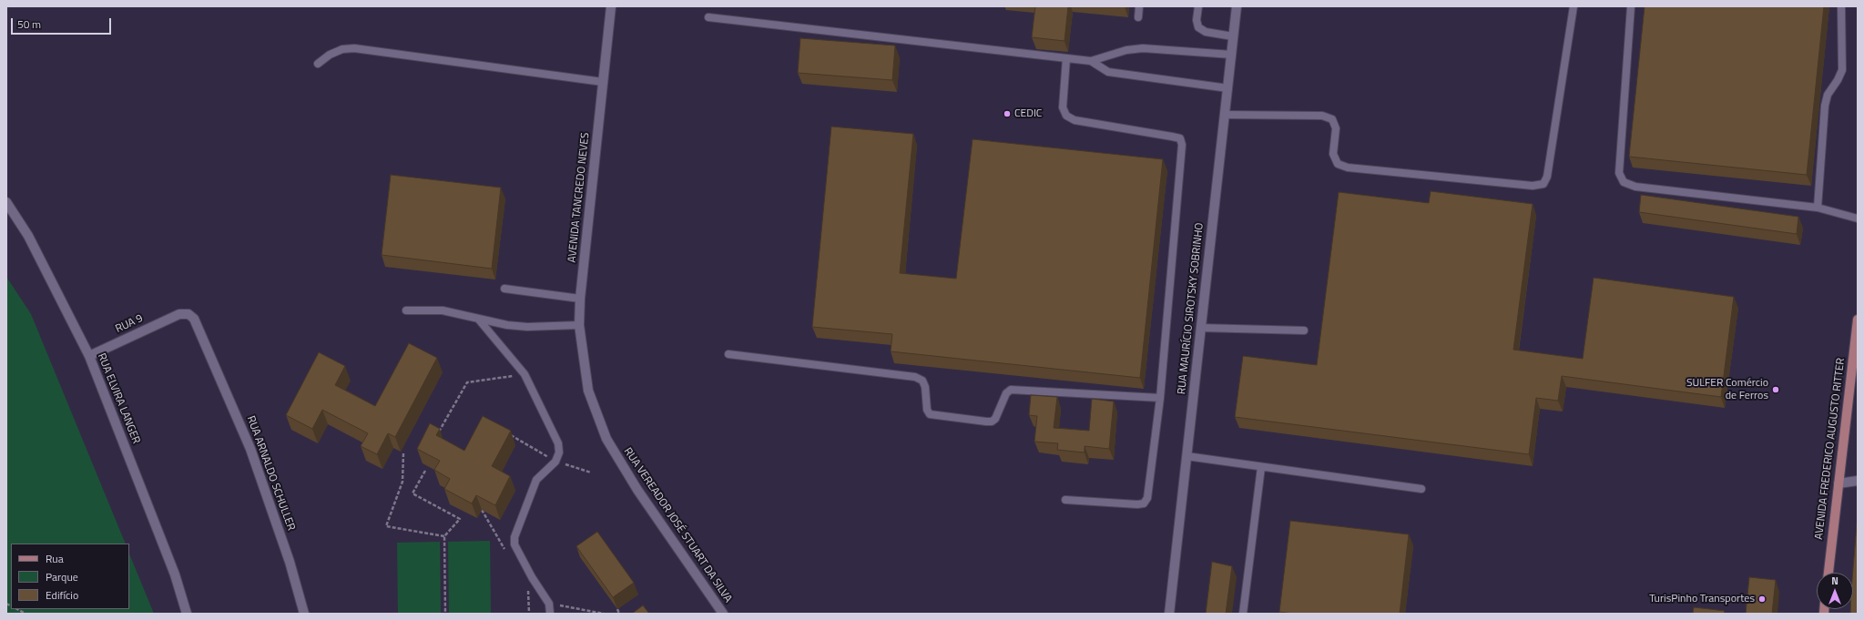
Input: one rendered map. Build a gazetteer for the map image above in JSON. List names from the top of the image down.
{
  "streets": {
    "main road": ["AVENIDA FREDERICO AUGUSTO RITTER"],
    "street": [
      "AVENIDA TANCREDO NEVES",
      "RUA MAURÍCIO SIROTSKY SOBRINHO",
      "RUA 9",
      "RUA ELVIRA LANGER",
      "RUA ARNALDO SCHULLER",
      "RUA VEREADOR JOSÉ STUART DA SILVA"
    ]
  },
  "crossings": [
    ["AVENIDA TANCREDO NEVES", "RUA VEREADOR JOSÉ STUART DA SILVA"],
    ["RUA 9", "RUA ELVIRA LANGER"],
    ["RUA 9", "RUA ARNALDO SCHULLER"]
  ],
  "places": ["CEDIC", "SULFER Comércio de Ferros", "TurisPinho Transportes"],
  "legend": ["Rua", "Parque", "Edifício"],
  "scale_bar": "50 m",
  "north": "top"
}
